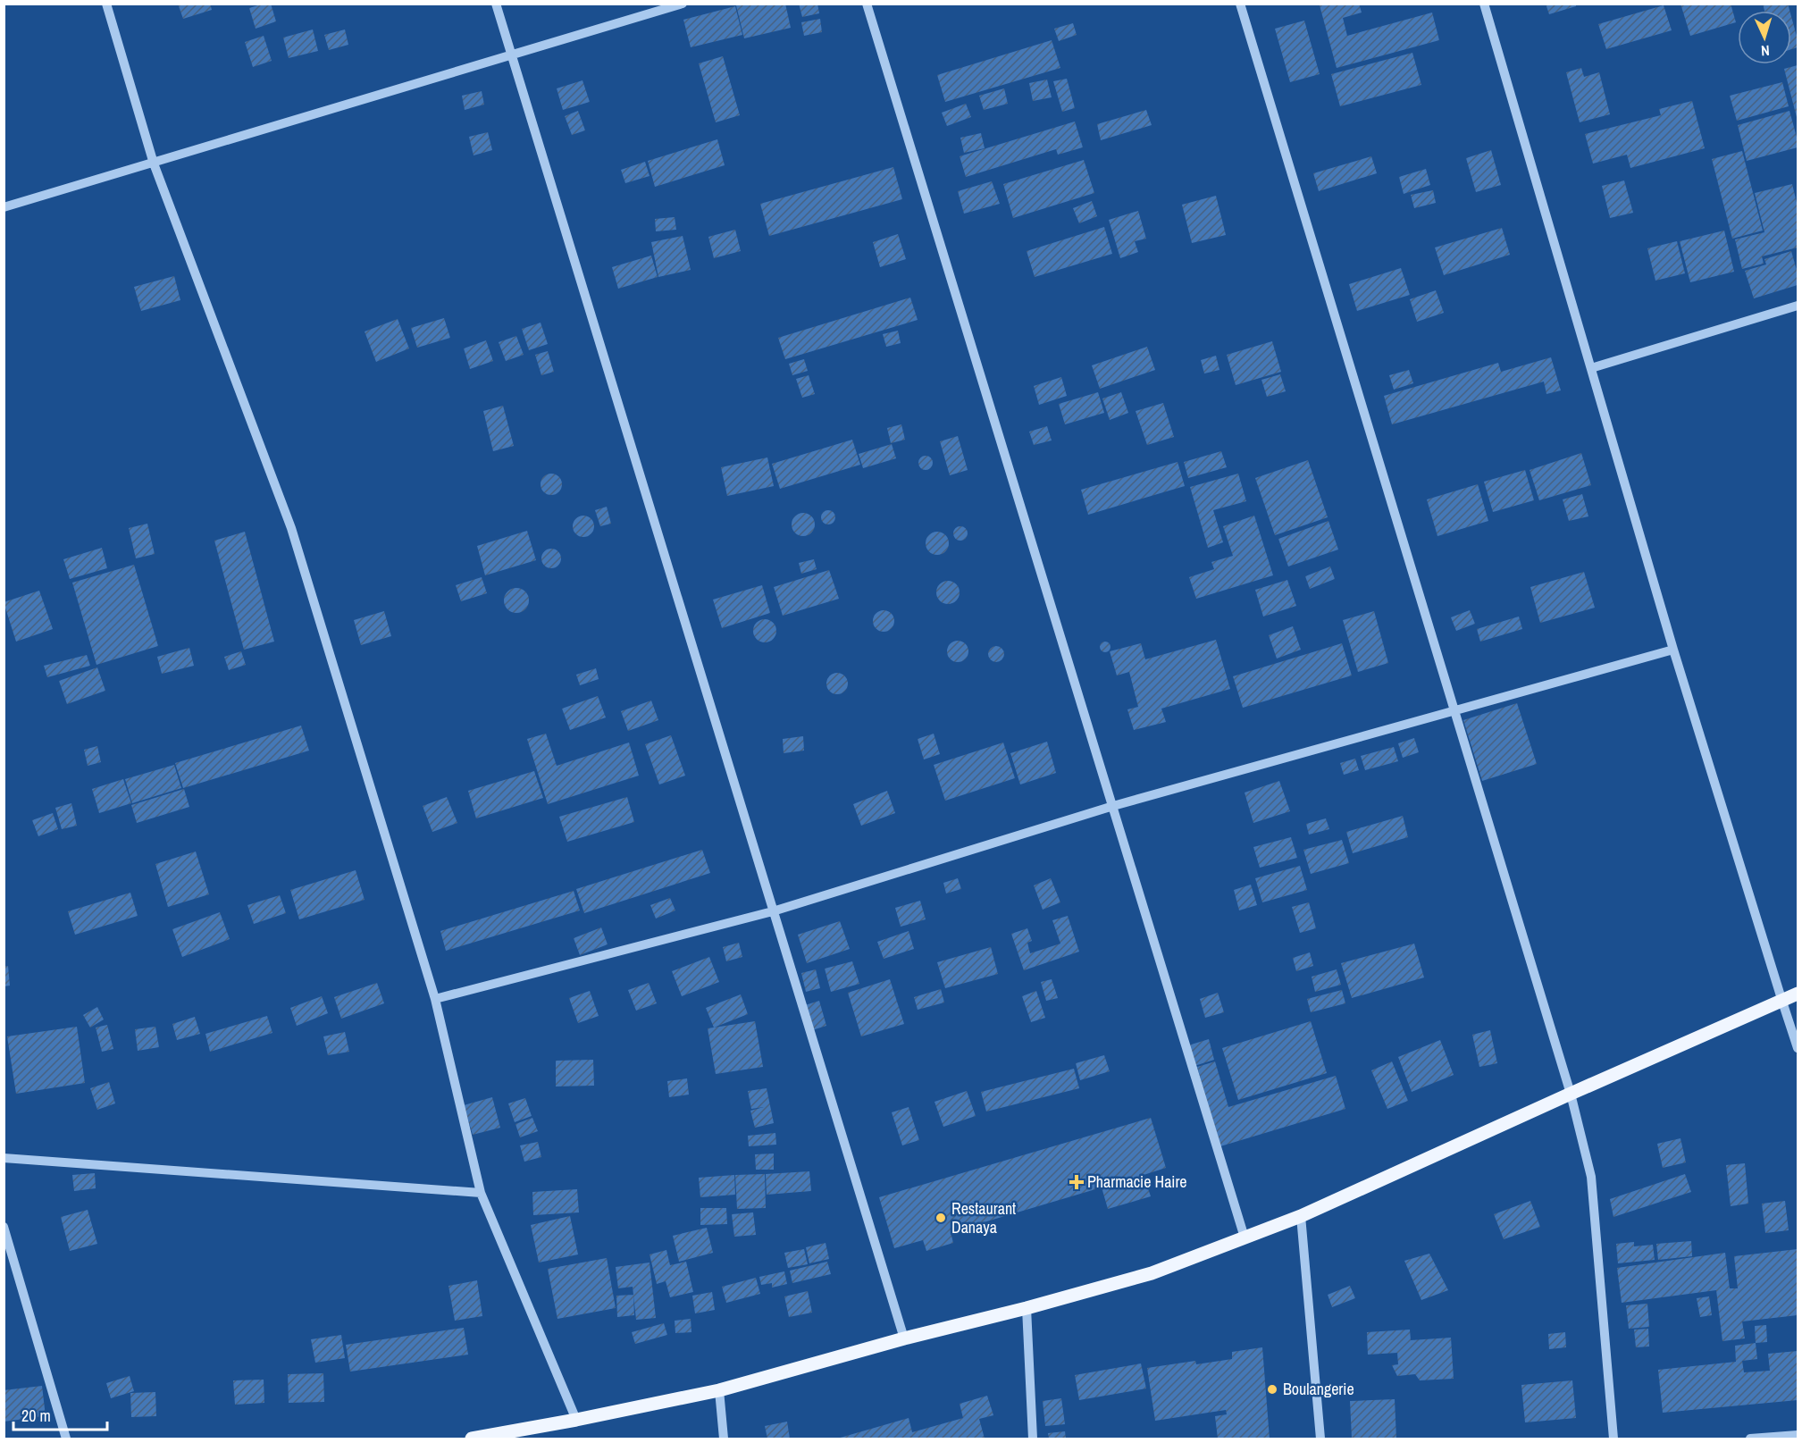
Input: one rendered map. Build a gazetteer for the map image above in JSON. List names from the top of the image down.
{
  "places": {
    "health": ["Pharmacie Haire"],
    "other": ["Restaurant Danaya", "Boulangerie"]
  },
  "scale_bar": "20 m",
  "north": "bottom"
}
